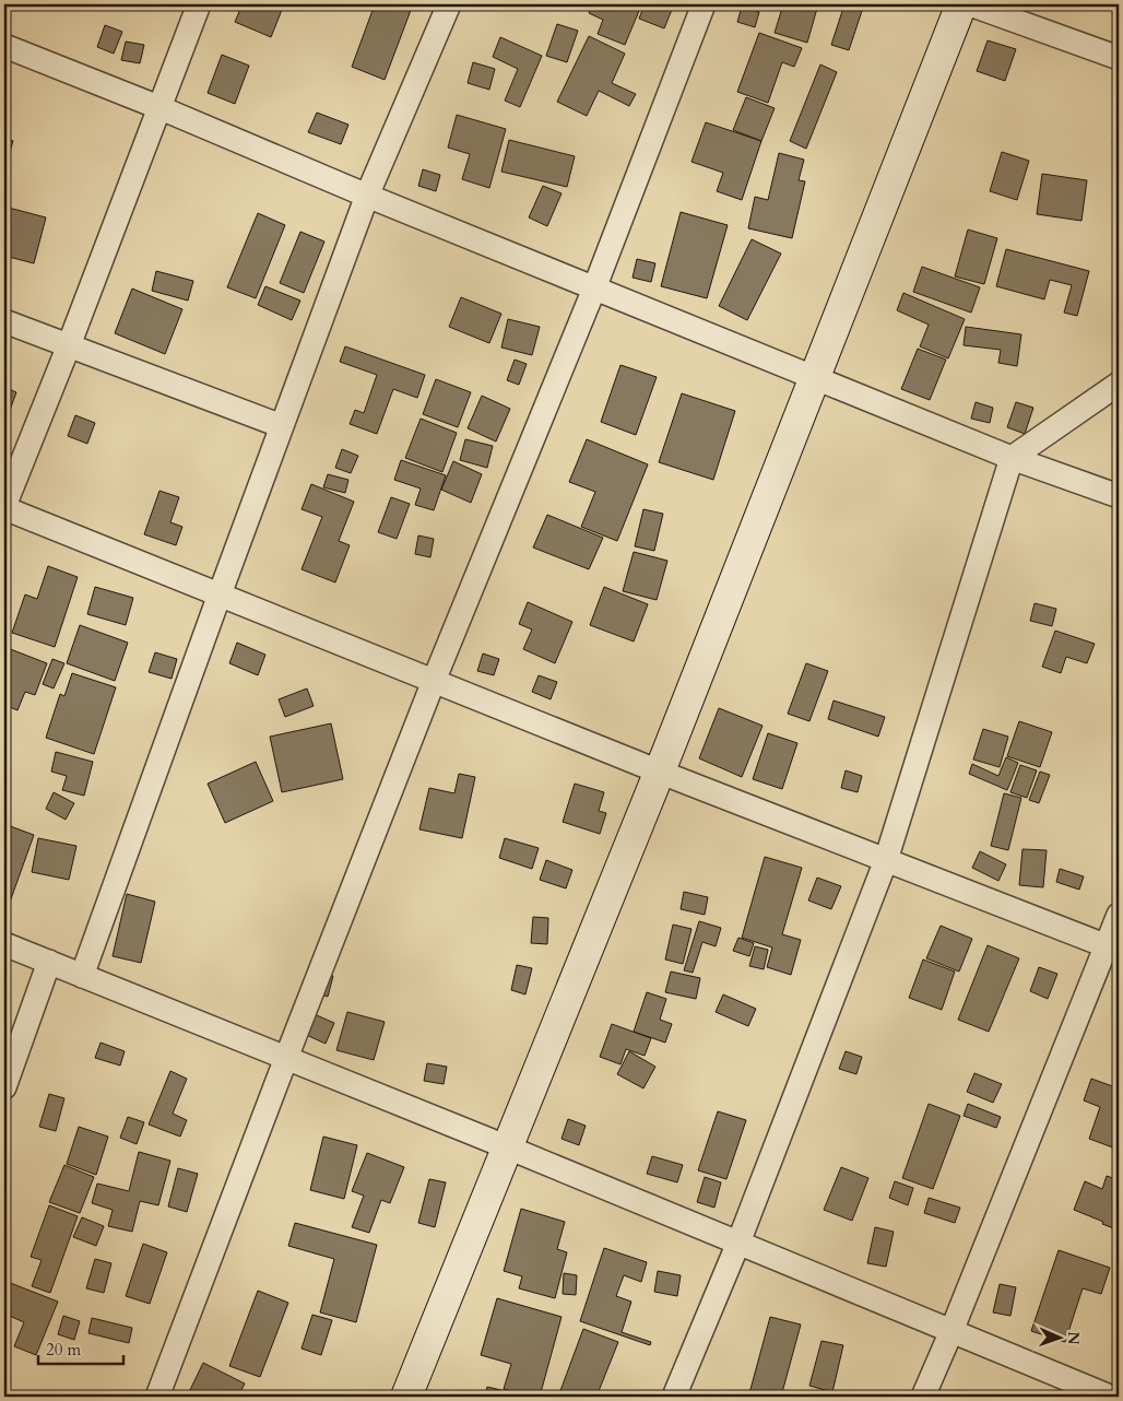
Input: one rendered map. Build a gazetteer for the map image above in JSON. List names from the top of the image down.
{
  "scale_bar": "20 m",
  "north": "right"
}
